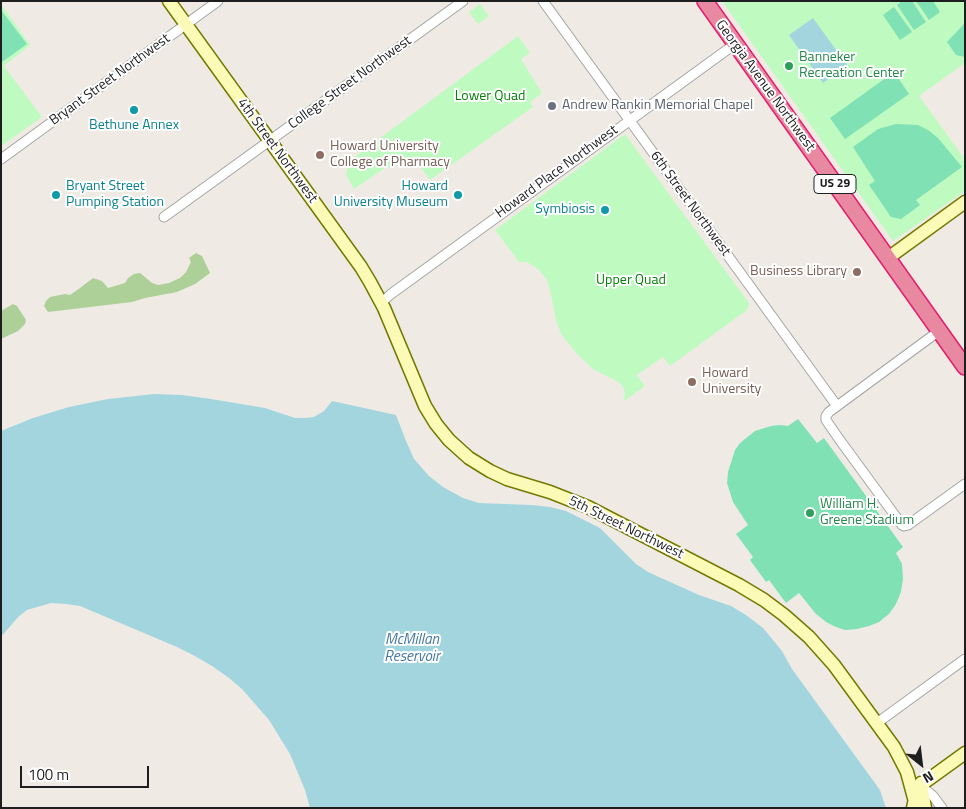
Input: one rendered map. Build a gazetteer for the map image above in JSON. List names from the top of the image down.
{
  "streets": {
    "highway": ["Georgia Avenue Northwest", "US 29"],
    "street": [
      "Bryant Street Northwest",
      "College Street Northwest",
      "4th Street Northwest",
      "Howard Place Northwest",
      "6th Street Northwest",
      "5th Street Northwest"
    ]
  },
  "crossings": [
    ["Bryant Street Northwest", "4th Street Northwest"],
    ["College Street Northwest", "4th Street Northwest"],
    ["Georgia Avenue Northwest", "Howard Place Northwest"],
    ["4th Street Northwest", "Howard Place Northwest"],
    ["4th Street Northwest", "5th Street Northwest"],
    ["Howard Place Northwest", "6th Street Northwest"],
    ["Howard Place Northwest", "5th Street Northwest"]
  ],
  "water": ["McMillan Reservoir"],
  "parks": ["Lower Quad", "Upper Quad"],
  "places": [
    "Banneker Recreation Center",
    "Andrew Rankin Memorial Chapel",
    "Bethune Annex",
    "Howard University College of Pharmacy",
    "Bryant Street Pumping Station",
    "Howard University Museum",
    "Symbiosis",
    "Business Library",
    "Howard University",
    "William H. Greene Stadium"
  ],
  "scale_bar": "100 m",
  "north": "bottom right"
}
